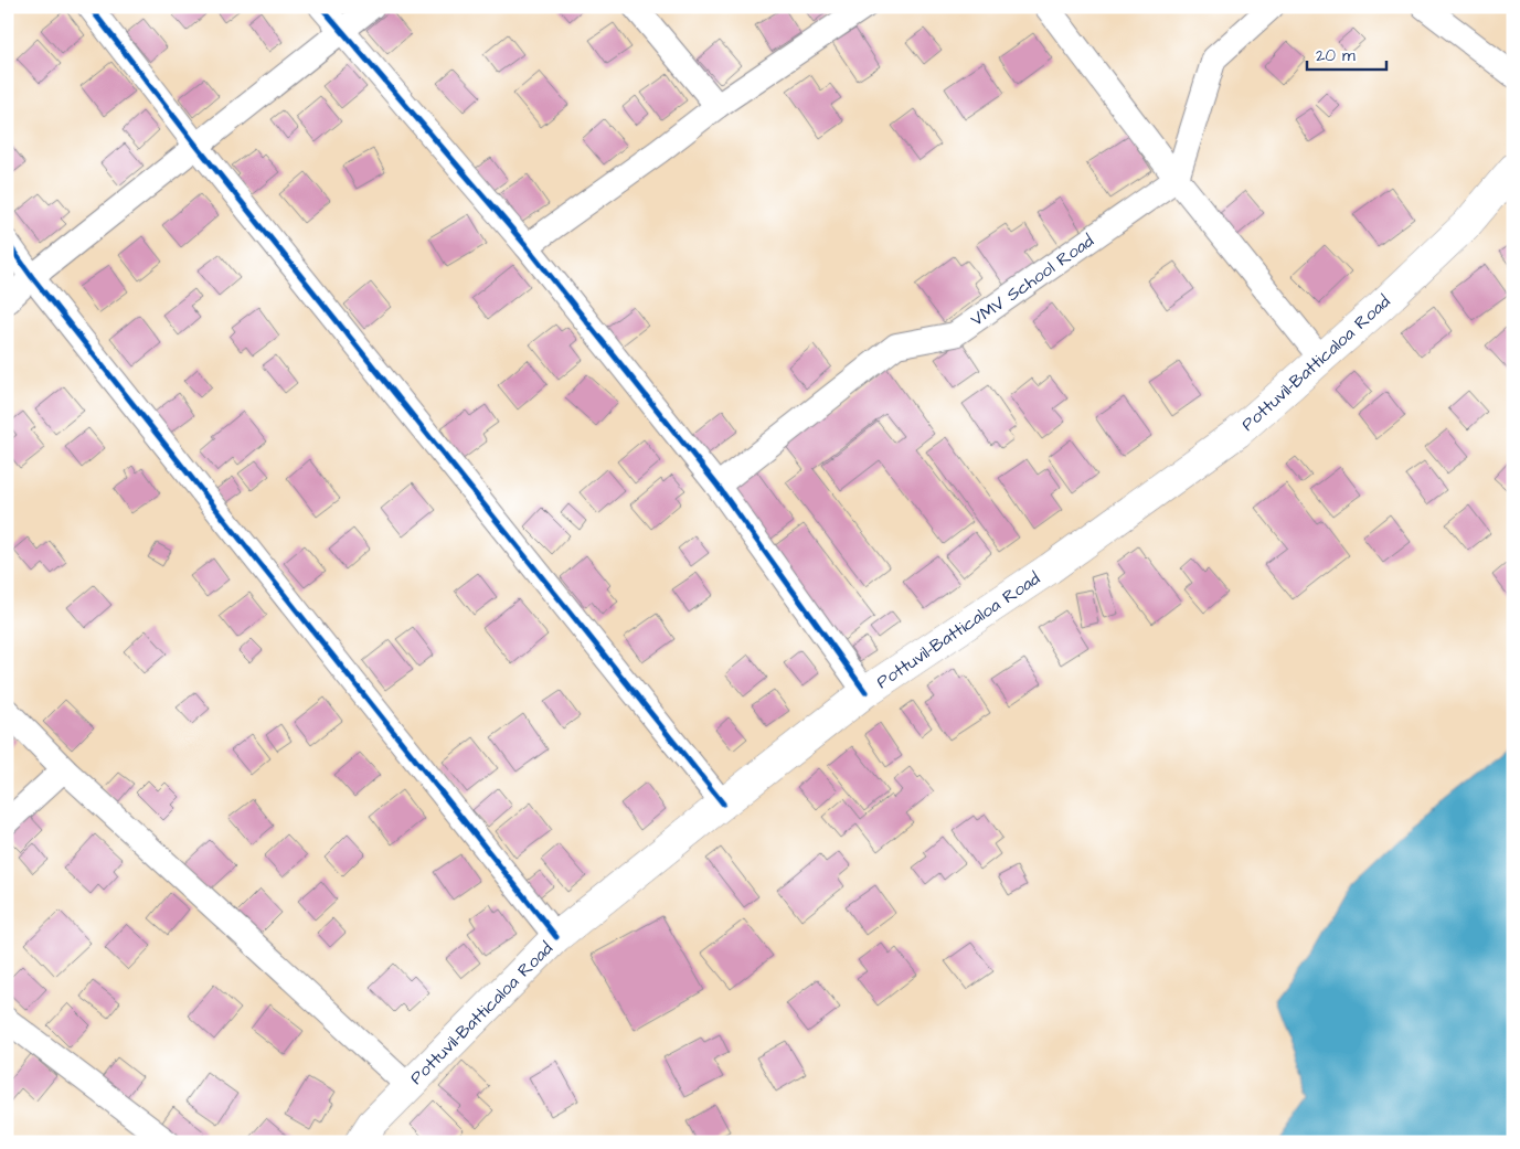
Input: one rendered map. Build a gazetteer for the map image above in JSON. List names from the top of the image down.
{
  "streets": {
    "highway": ["Pottuvil-Batticaloa Road"],
    "street": ["VMV School Road"]
  },
  "scale_bar": "20 m"
}
